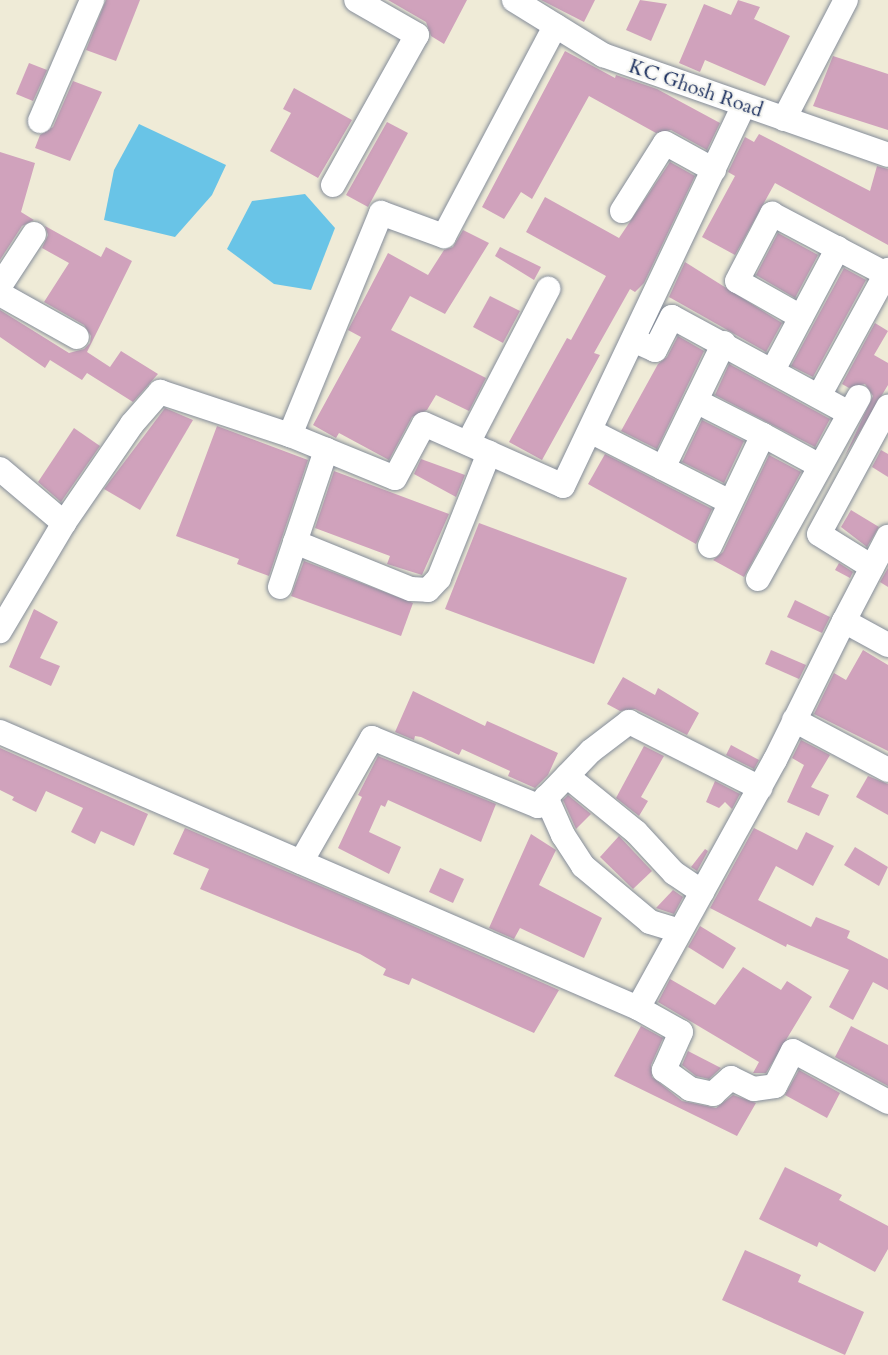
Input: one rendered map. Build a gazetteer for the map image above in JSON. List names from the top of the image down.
{
  "streets": {
    "street": ["KC Ghosh Road"]
  }
}
